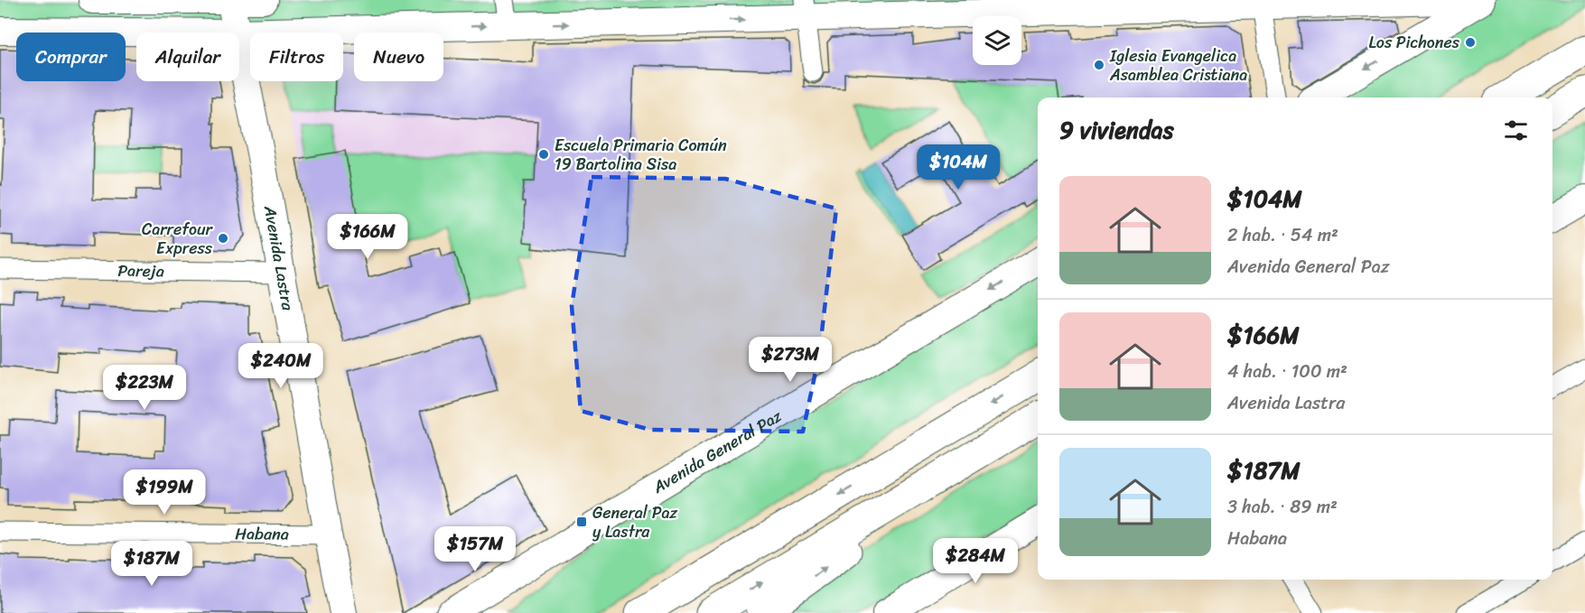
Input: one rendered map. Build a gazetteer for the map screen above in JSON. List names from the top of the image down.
{
  "streets": {
    "street": [
      "Avenida Lastra",
      "Pareja",
      "Avenida General Paz",
      "Habana"
    ]
  },
  "crossings": [
    ["Avenida Lastra", "Pareja"],
    ["Avenida Lastra", "Habana"]
  ],
  "places": {
    "other": [
      "Los Pichones",
      "Iglesia Evangelica Asamblea Cristiana",
      "Escuela Primaria Común 19 Bartolina Sisa",
      "Carrefour Express"
    ],
    "transit": ["General Paz y Lastra"]
  },
  "page": {
    "chip": [
      "Comprar",
      "Alquilar",
      "Filtros",
      "Nuevo"
    ],
    "heading": "9 viviendas",
    "price": [
      "$104M",
      "$166M",
      "$273M",
      "$240M",
      "$223M",
      "$199M",
      "$157M",
      "$284M",
      "$187M"
    ],
    "list": [
      {
        "name": "$104M",
        "note": "2 hab. · 54 m² · Avenida General Paz"
      },
      {
        "name": "$166M",
        "note": "4 hab. · 100 m² · Avenida Lastra"
      },
      {
        "name": "$187M",
        "note": "3 hab. · 89 m² · Habana"
      }
    ]
  }
}
